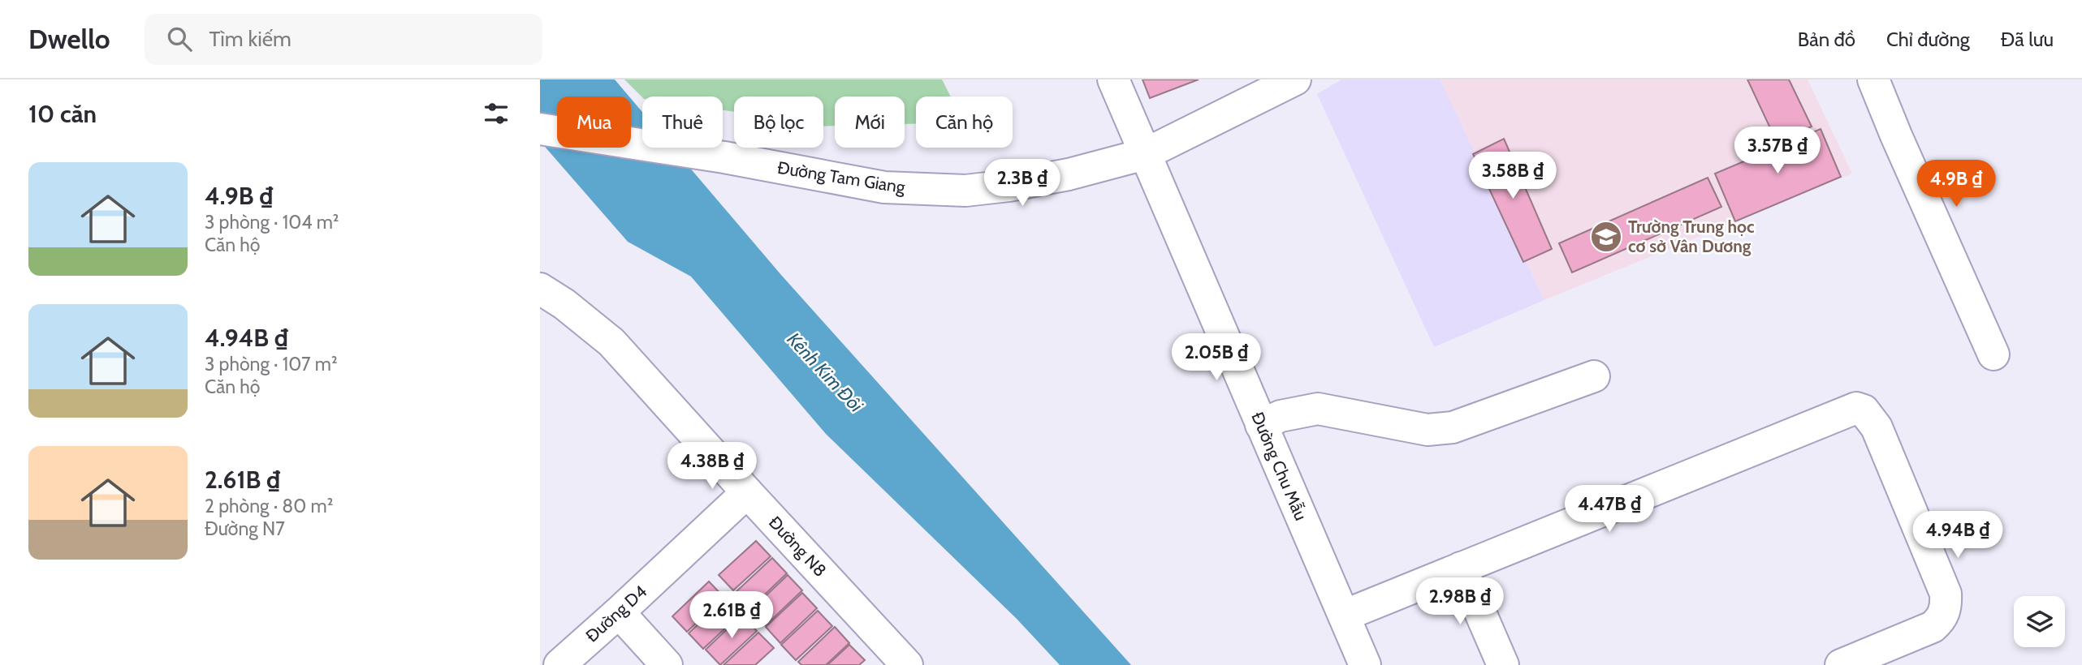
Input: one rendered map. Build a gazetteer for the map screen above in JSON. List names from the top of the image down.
{
  "streets": {
    "street": [
      "Đường Tam Giang",
      "Đường Chu Mẫu",
      "Đường N8",
      "Đường D4"
    ]
  },
  "crossings": [
    ["Đường Tam Giang", "Đường Chu Mẫu"],
    ["Đường N8", "Đường D4"]
  ],
  "water": ["Kênh Kim Đôi"],
  "places": {
    "school or university": ["Trường Trung học cơ sở Vân Dương"]
  },
  "page": {
    "header": "Dwello",
    "search": "Tìm kiếm",
    "nav": ["Bản đồ", "Chỉ đường", "Đã lưu"],
    "heading": "10 căn",
    "chip": [
      "Mua",
      "Thuê",
      "Bộ lọc",
      "Mới",
      "Căn hộ"
    ],
    "price": [
      "3.57B ₫",
      "3.58B ₫",
      "2.3B ₫",
      "4.9B ₫",
      "2.05B ₫",
      "4.38B ₫",
      "4.47B ₫",
      "4.94B ₫",
      "2.98B ₫",
      "2.61B ₫"
    ],
    "list": [
      {
        "name": "4.9B ₫",
        "note": "3 phòng · 104 m² · Căn hộ"
      },
      {
        "name": "4.94B ₫",
        "note": "3 phòng · 107 m² · Căn hộ"
      },
      {
        "name": "2.61B ₫",
        "note": "2 phòng · 80 m² · Đường N7"
      }
    ]
  }
}
